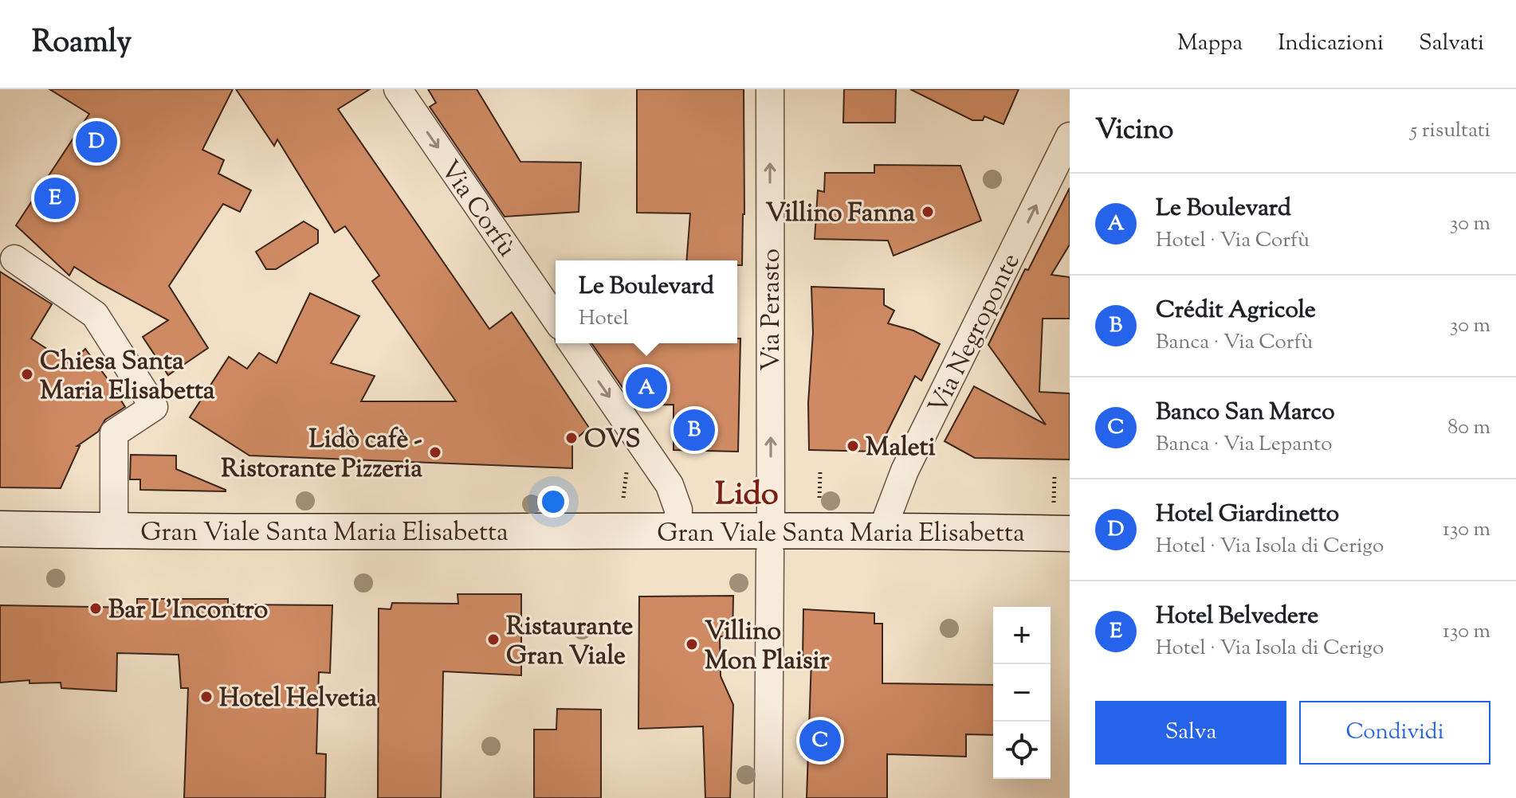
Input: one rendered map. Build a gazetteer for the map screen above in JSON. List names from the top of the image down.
{
  "streets": {
    "street": [
      "Via Corfù",
      "Via Perasto",
      "Via Negroponte",
      "Gran Viale Santa Maria Elisabetta"
    ]
  },
  "crossings": [
    ["Via Perasto", "Gran Viale Santa Maria Elisabetta"],
    ["Via Negroponte", "Gran Viale Santa Maria Elisabetta"]
  ],
  "one_way": ["Via Corfù", "Via Perasto", "Via Negroponte"],
  "districts": ["Lido"],
  "places": [
    "Villino Fanna",
    "Chiesa Santa Maria Elisabetta",
    "OVS",
    "Maleti",
    "Lidò cafè - Ristorante Pizzeria",
    "Bar L'Incontro",
    "Ristaurante Gran Viale",
    "Villino Mon Plaisir",
    "Hotel Helvetia"
  ],
  "page": {
    "header": "Roamly",
    "nav": ["Mappa", "Indicazioni", "Salvati"],
    "heading": ["Vicino", "5 risultati"],
    "pins": [
      "D",
      "E",
      "A",
      "B",
      "C"
    ],
    "list": [
      {
        "mark": "A",
        "name": "Le Boulevard",
        "note": "Hotel · Via Corfù",
        "value": "30 m"
      },
      {
        "mark": "B",
        "name": "Crédit Agricole",
        "note": "Banca · Via Corfù",
        "value": "30 m"
      },
      {
        "mark": "C",
        "name": "Banco San Marco",
        "note": "Banca · Via Lepanto",
        "value": "80 m"
      },
      {
        "mark": "D",
        "name": "Hotel Giardinetto",
        "note": "Hotel · Via Isola di Cerigo",
        "value": "130 m"
      },
      {
        "mark": "E",
        "name": "Hotel Belvedere",
        "note": "Hotel · Via Isola di Cerigo",
        "value": "130 m"
      }
    ],
    "popup": ["Le Boulevard", "Hotel"],
    "map_buttons": ["+", "−"],
    "buttons": ["Salva", "Condividi"]
  }
}
